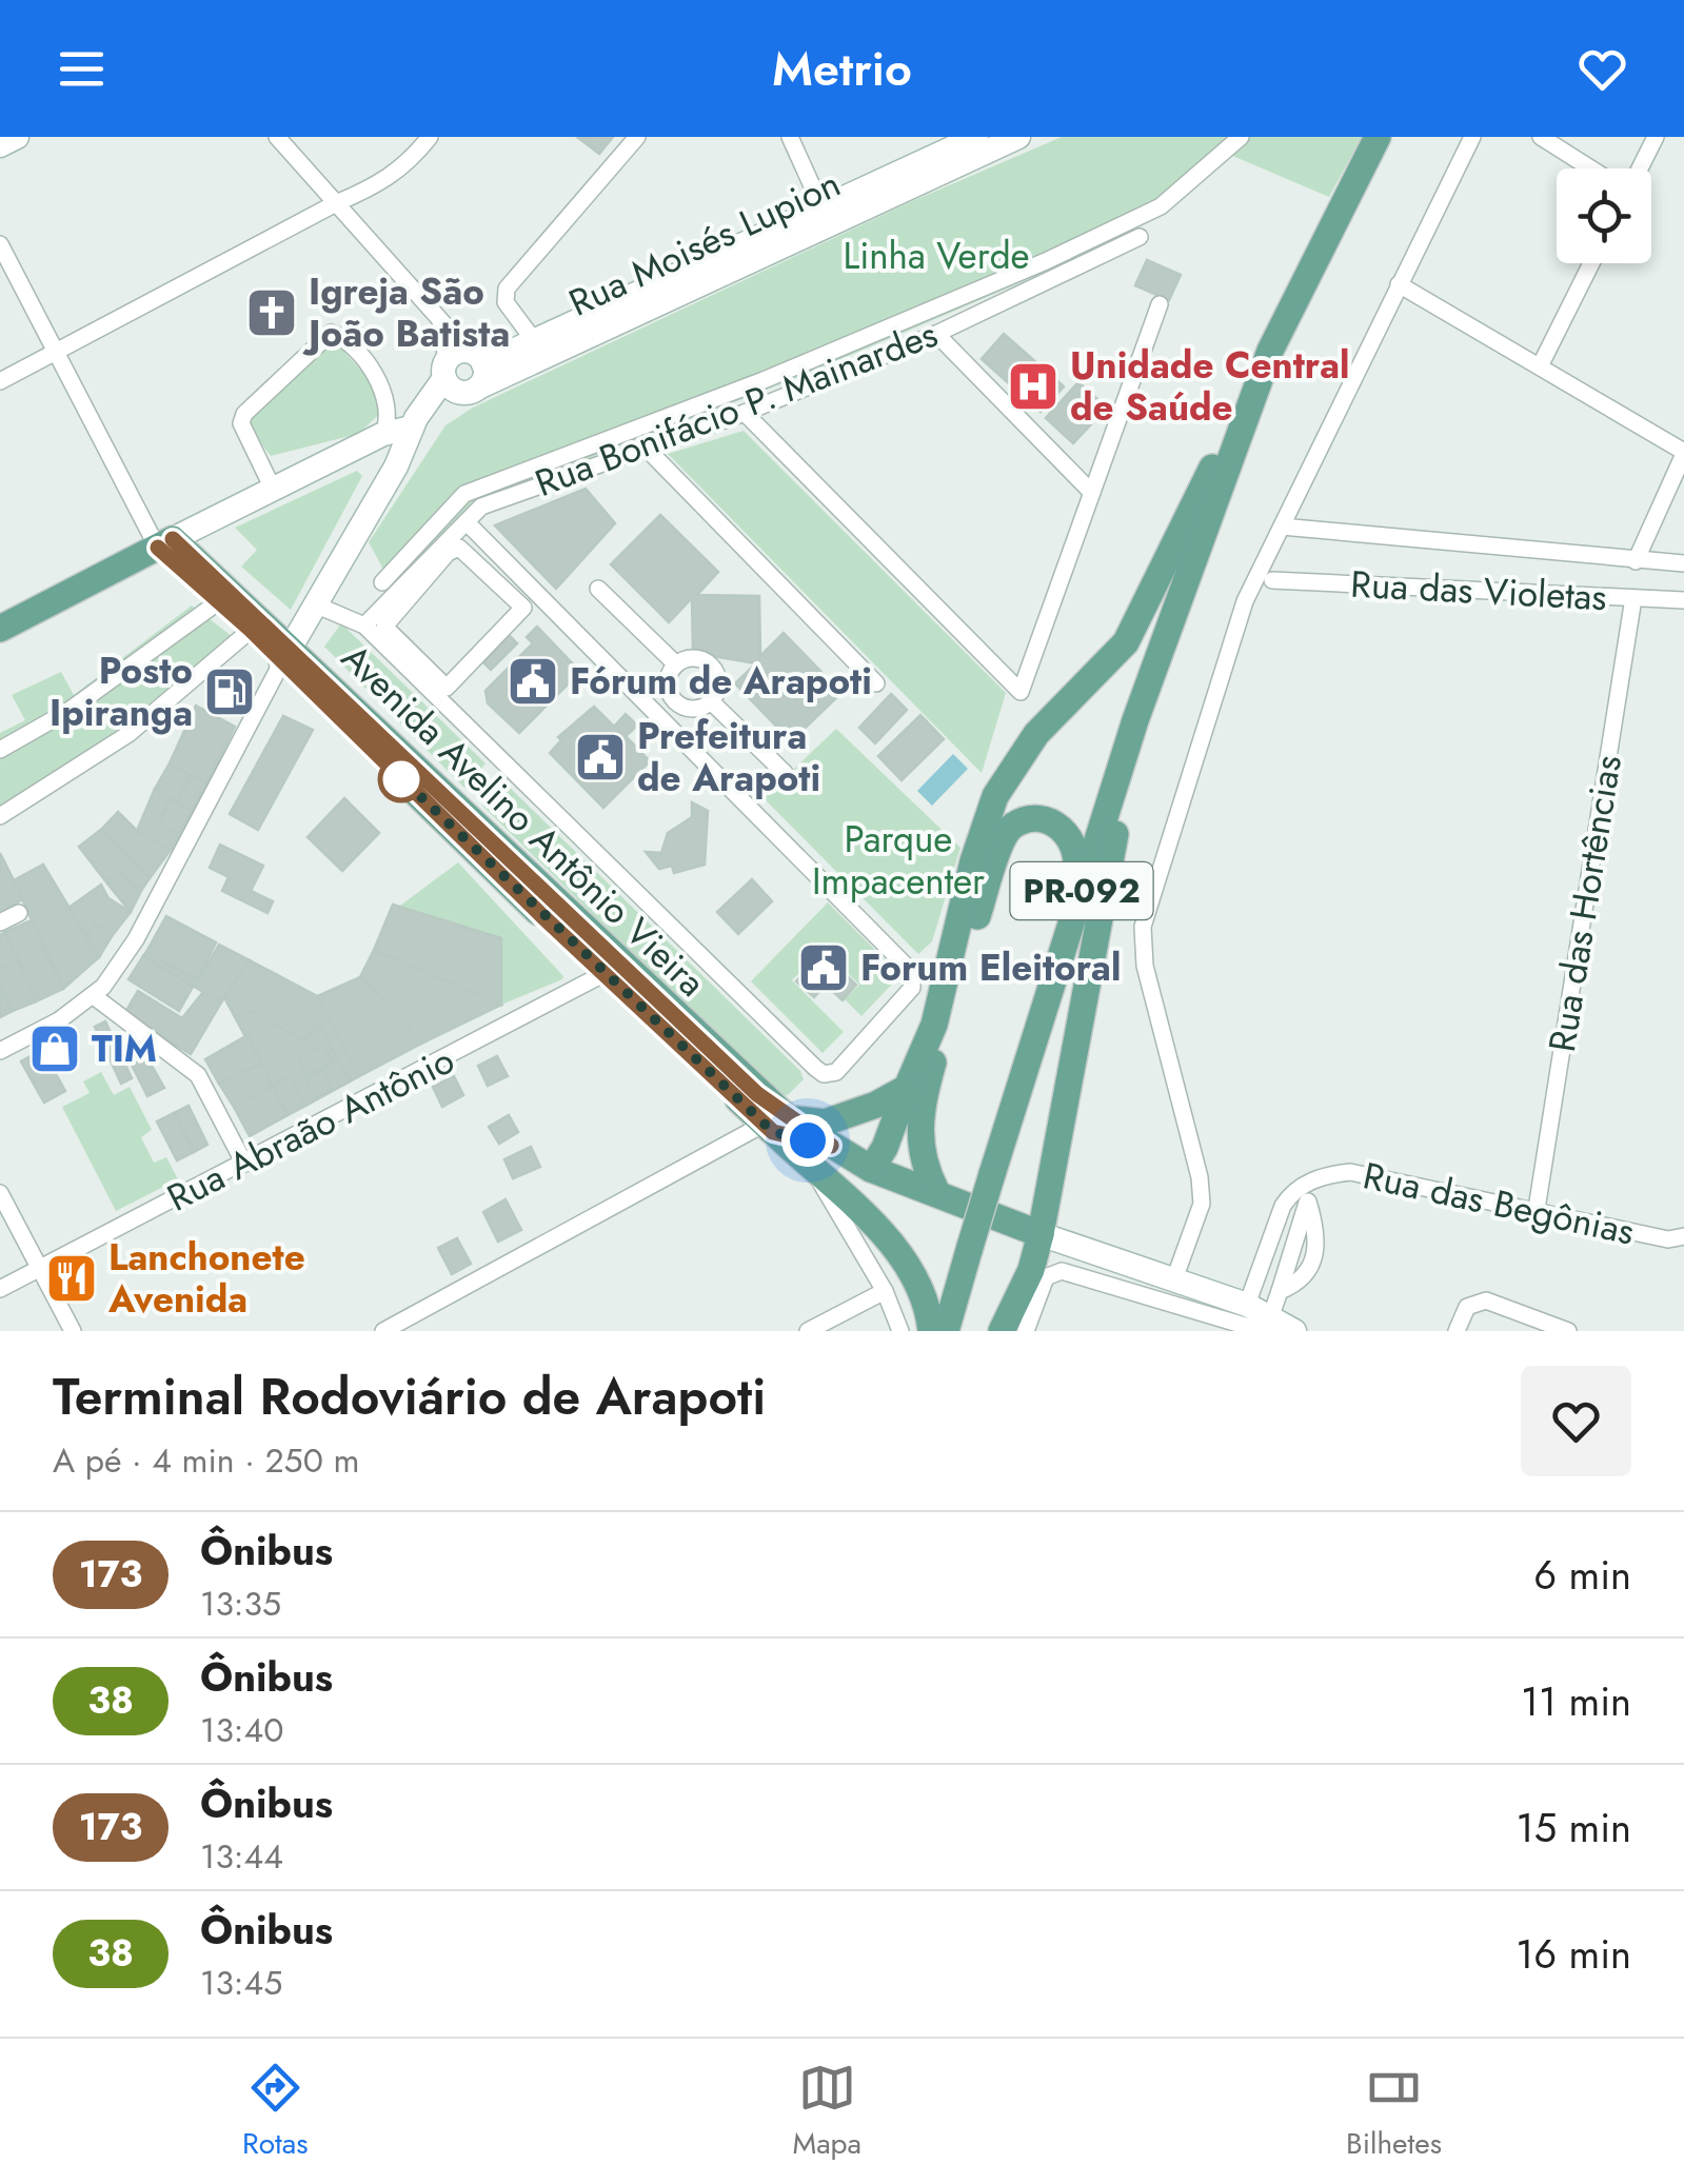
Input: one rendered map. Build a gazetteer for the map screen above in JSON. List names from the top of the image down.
{
  "streets": {
    "main road": ["Avenida Avelino Antônio Vieira", "PR-092"],
    "street": [
      "Rua Moisés Lupion",
      "Rua Bonifácio P. Mainardes",
      "Rua das Violetas",
      "Rua das Hortências",
      "Rua Abraão Antônio",
      "Rua das Begônias"
    ]
  },
  "crossings": [
    ["Rua Moisés Lupion", "Avenida Avelino Antônio Vieira"],
    ["Rua das Violetas", "Rua das Hortências"],
    ["Avenida Avelino Antônio Vieira", "Rua Abraão Antônio"],
    ["Avenida Avelino Antônio Vieira", "Rua das Begônias"],
    ["Rua das Hortências", "Rua das Begônias"]
  ],
  "parks": ["Linha Verde", "Parque Impacenter"],
  "places": {
    "church": ["Igreja São João Batista"],
    "hospital": ["Unidade Central de Saúde"],
    "public building": ["Fórum de Arapoti", "Prefeitura de Arapoti", "Forum Eleitoral"],
    "fuel station": ["Posto Ipiranga"],
    "shop": ["TIM"],
    "restaurant": ["Lanchonete Avenida"]
  },
  "lines": ["bus line 173"],
  "page": {
    "header": "Metrio",
    "heading": ["Terminal Rodoviário de Arapoti", "A pé · 4 min · 250 m"],
    "list": [
      {
        "mark": "173",
        "name": "Ônibus",
        "note": "13:35",
        "value": "6 min"
      },
      {
        "mark": "38",
        "name": "Ônibus",
        "note": "13:40",
        "value": "11 min"
      },
      {
        "mark": "173",
        "name": "Ônibus",
        "note": "13:44",
        "value": "15 min"
      },
      {
        "mark": "38",
        "name": "Ônibus",
        "note": "13:45",
        "value": "16 min"
      }
    ],
    "tabs": ["Rotas", "Mapa", "Bilhetes"]
  }
}
